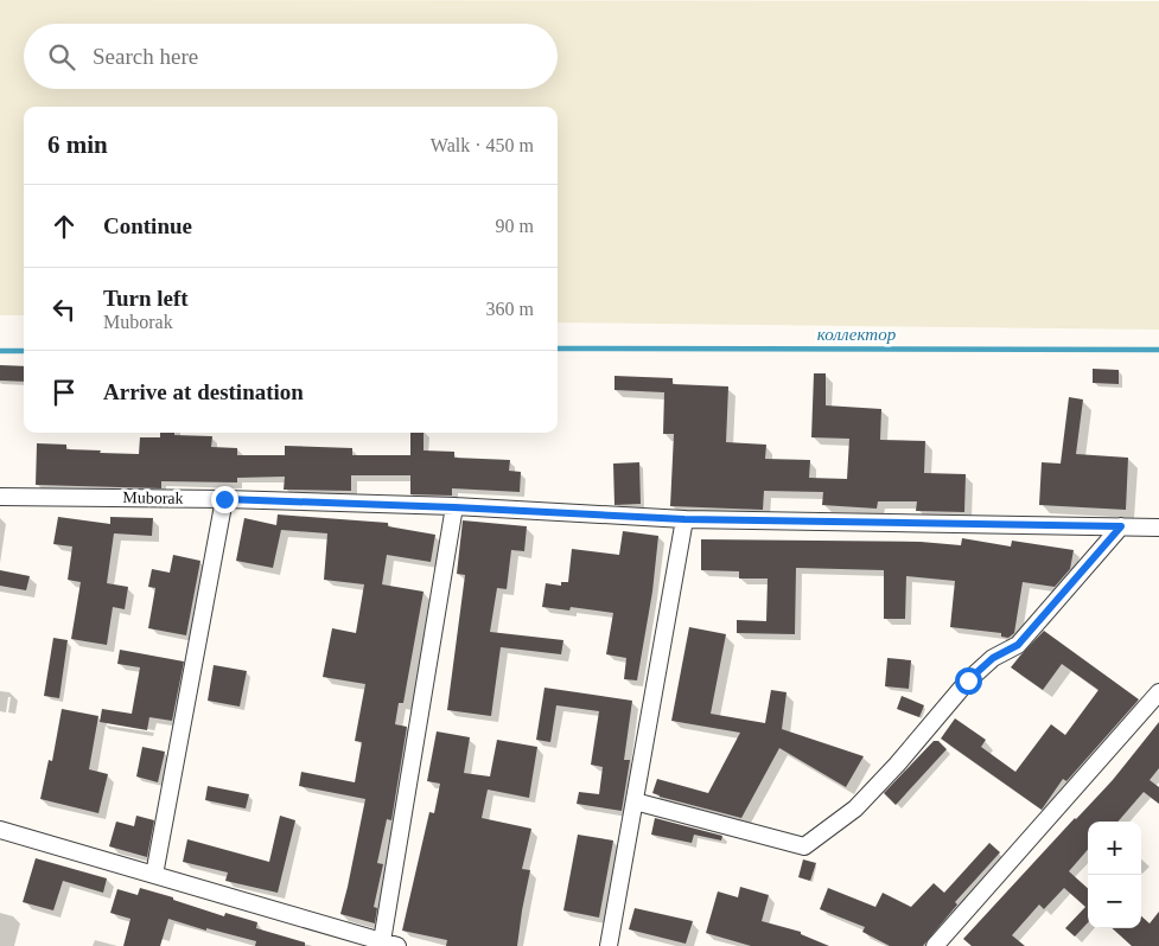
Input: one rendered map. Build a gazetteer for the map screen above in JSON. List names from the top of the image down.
{
  "streets": {
    "street": ["Muborak"]
  },
  "water": ["коллектор"],
  "page": {
    "search": "Search here",
    "heading": ["6 min", "Walk · 450 m"],
    "list": [
      ["Continue", "90 m"],
      ["Turn left", "Muborak", "360 m"],
      "Arrive at destination"
    ],
    "map_buttons": ["+", "−"]
  }
}
